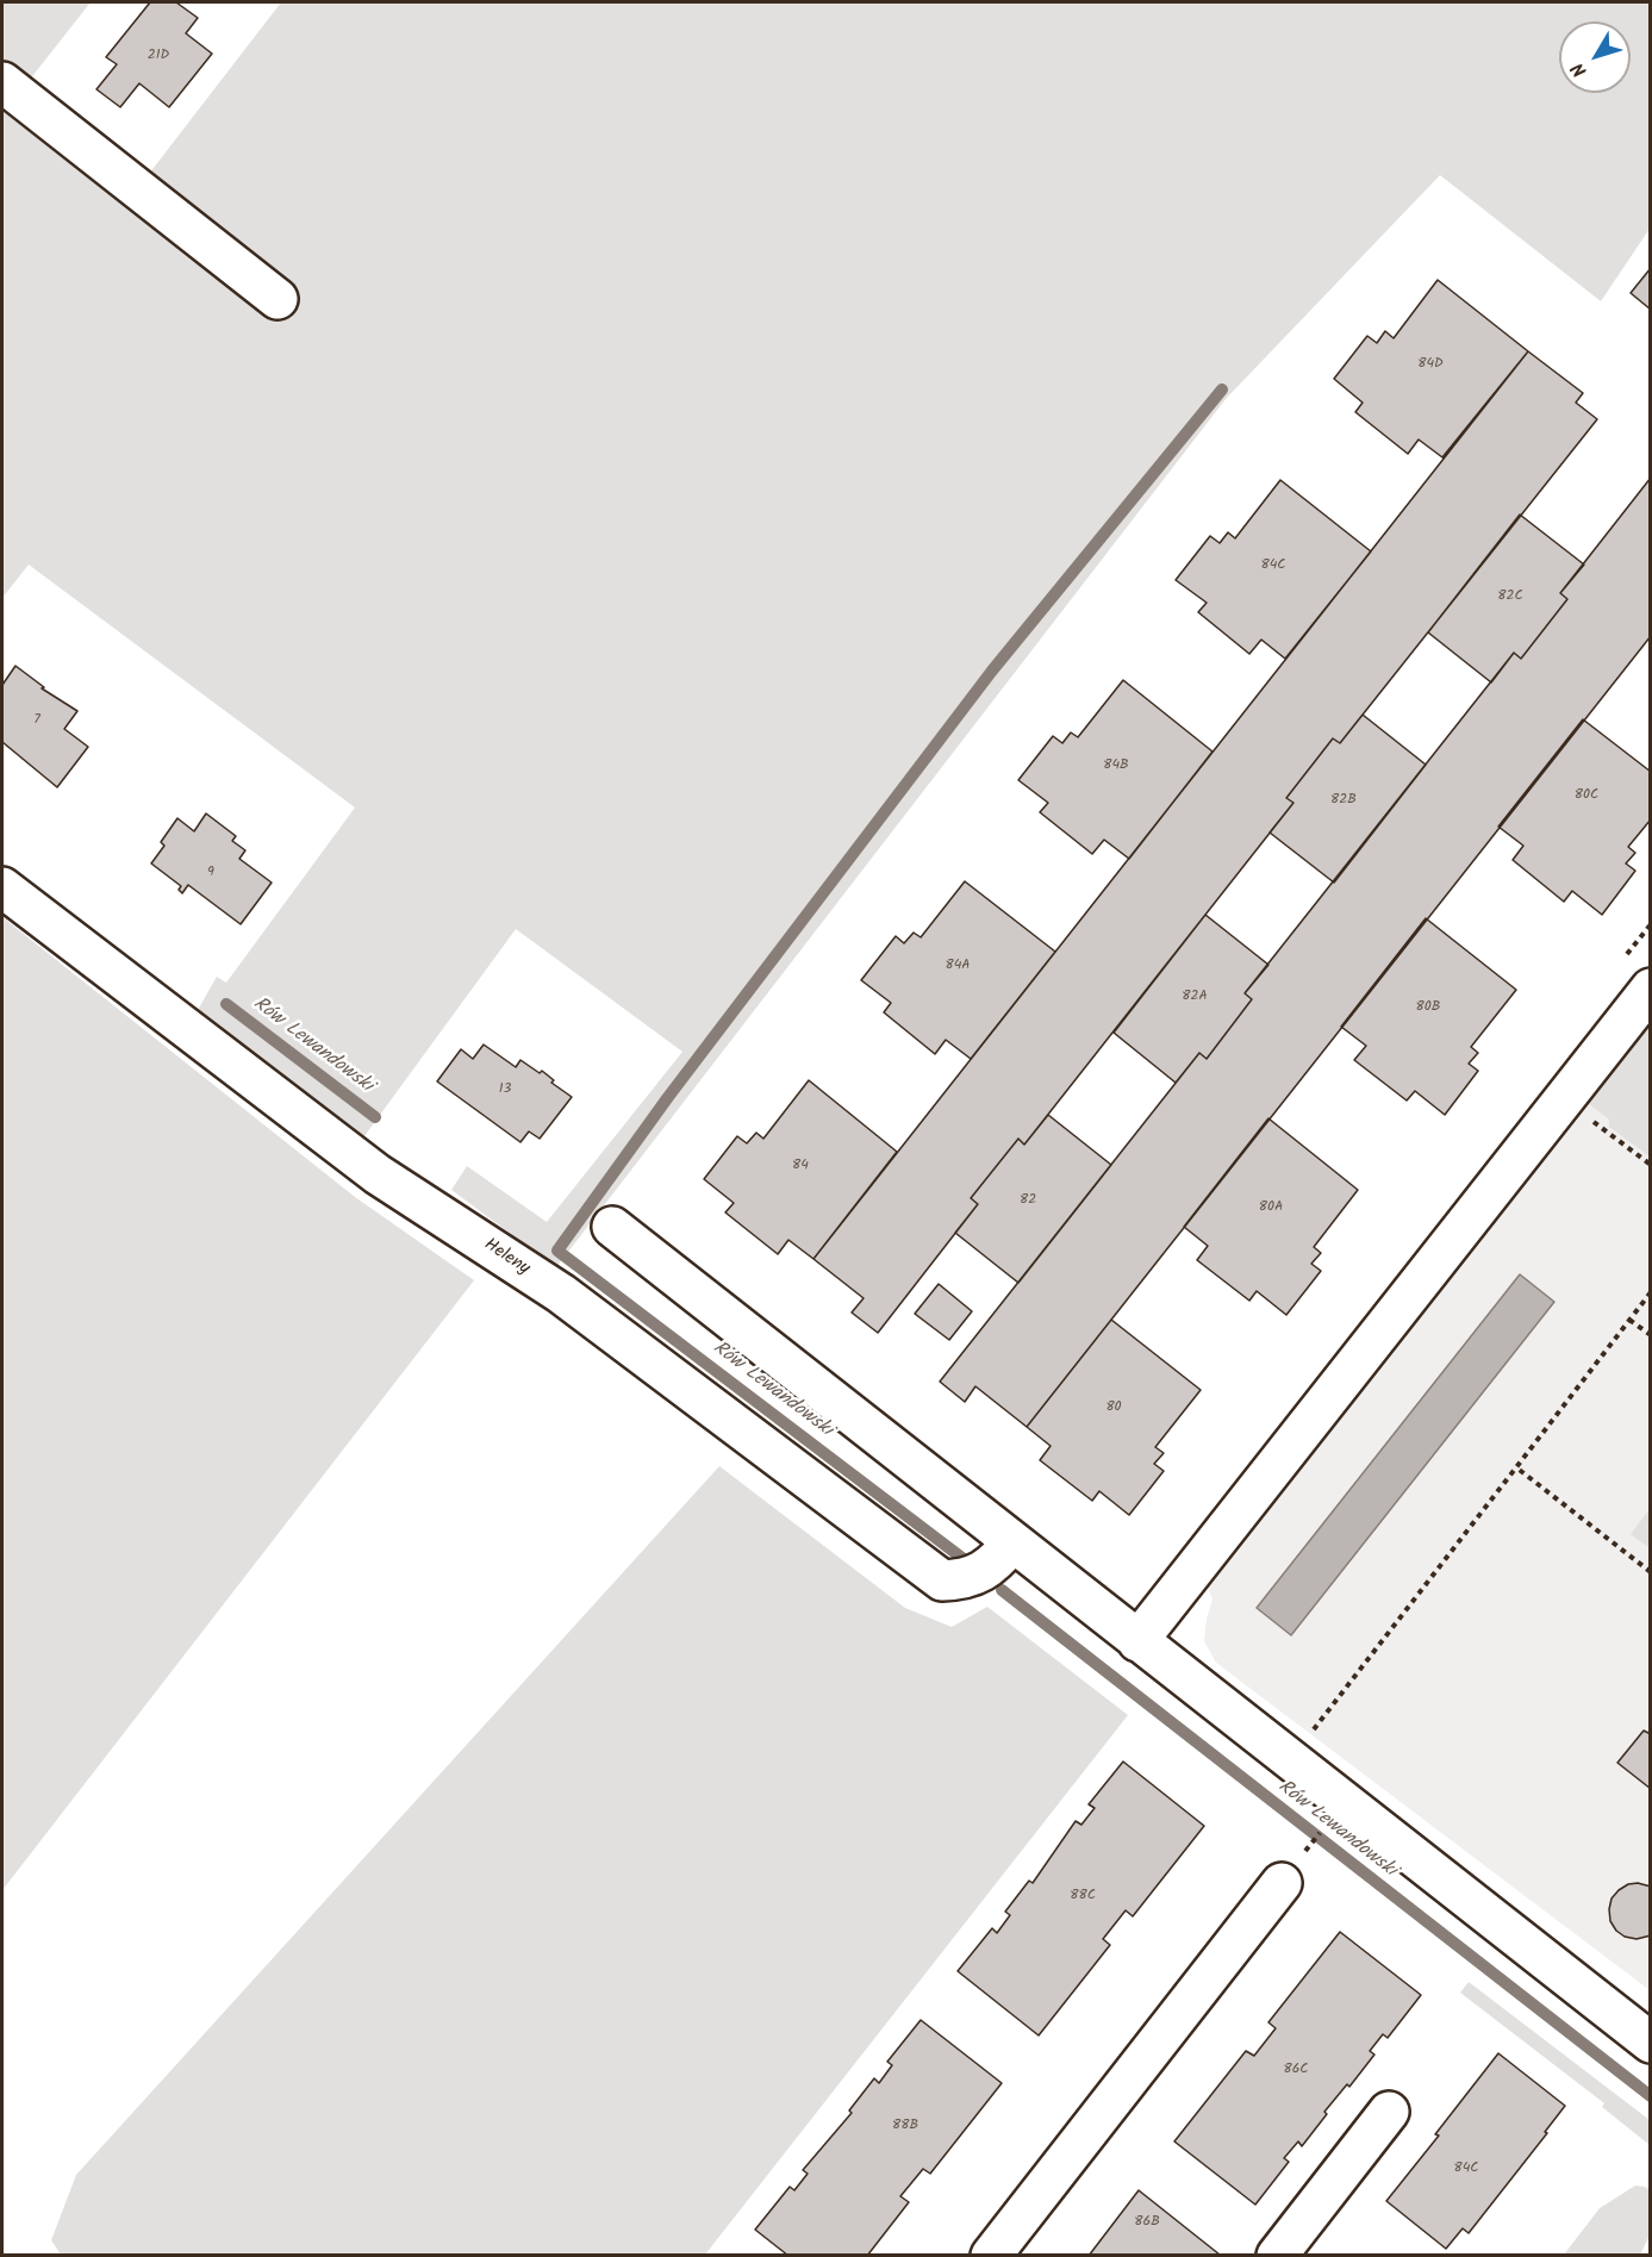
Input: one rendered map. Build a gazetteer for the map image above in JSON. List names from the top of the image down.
{
  "streets": {
    "street": ["Heleny"]
  },
  "water": ["Rów Lewandowski"],
  "house_numbers": [
    "21D",
    "84D",
    "84C",
    "82C",
    "7",
    "84B",
    "80C",
    "82B",
    "9",
    "84A",
    "82A",
    "80B",
    "13",
    "84",
    "82",
    "80A",
    "80",
    "88C",
    "86C",
    "88B",
    "84C",
    "86B"
  ],
  "north": "bottom left"
}
